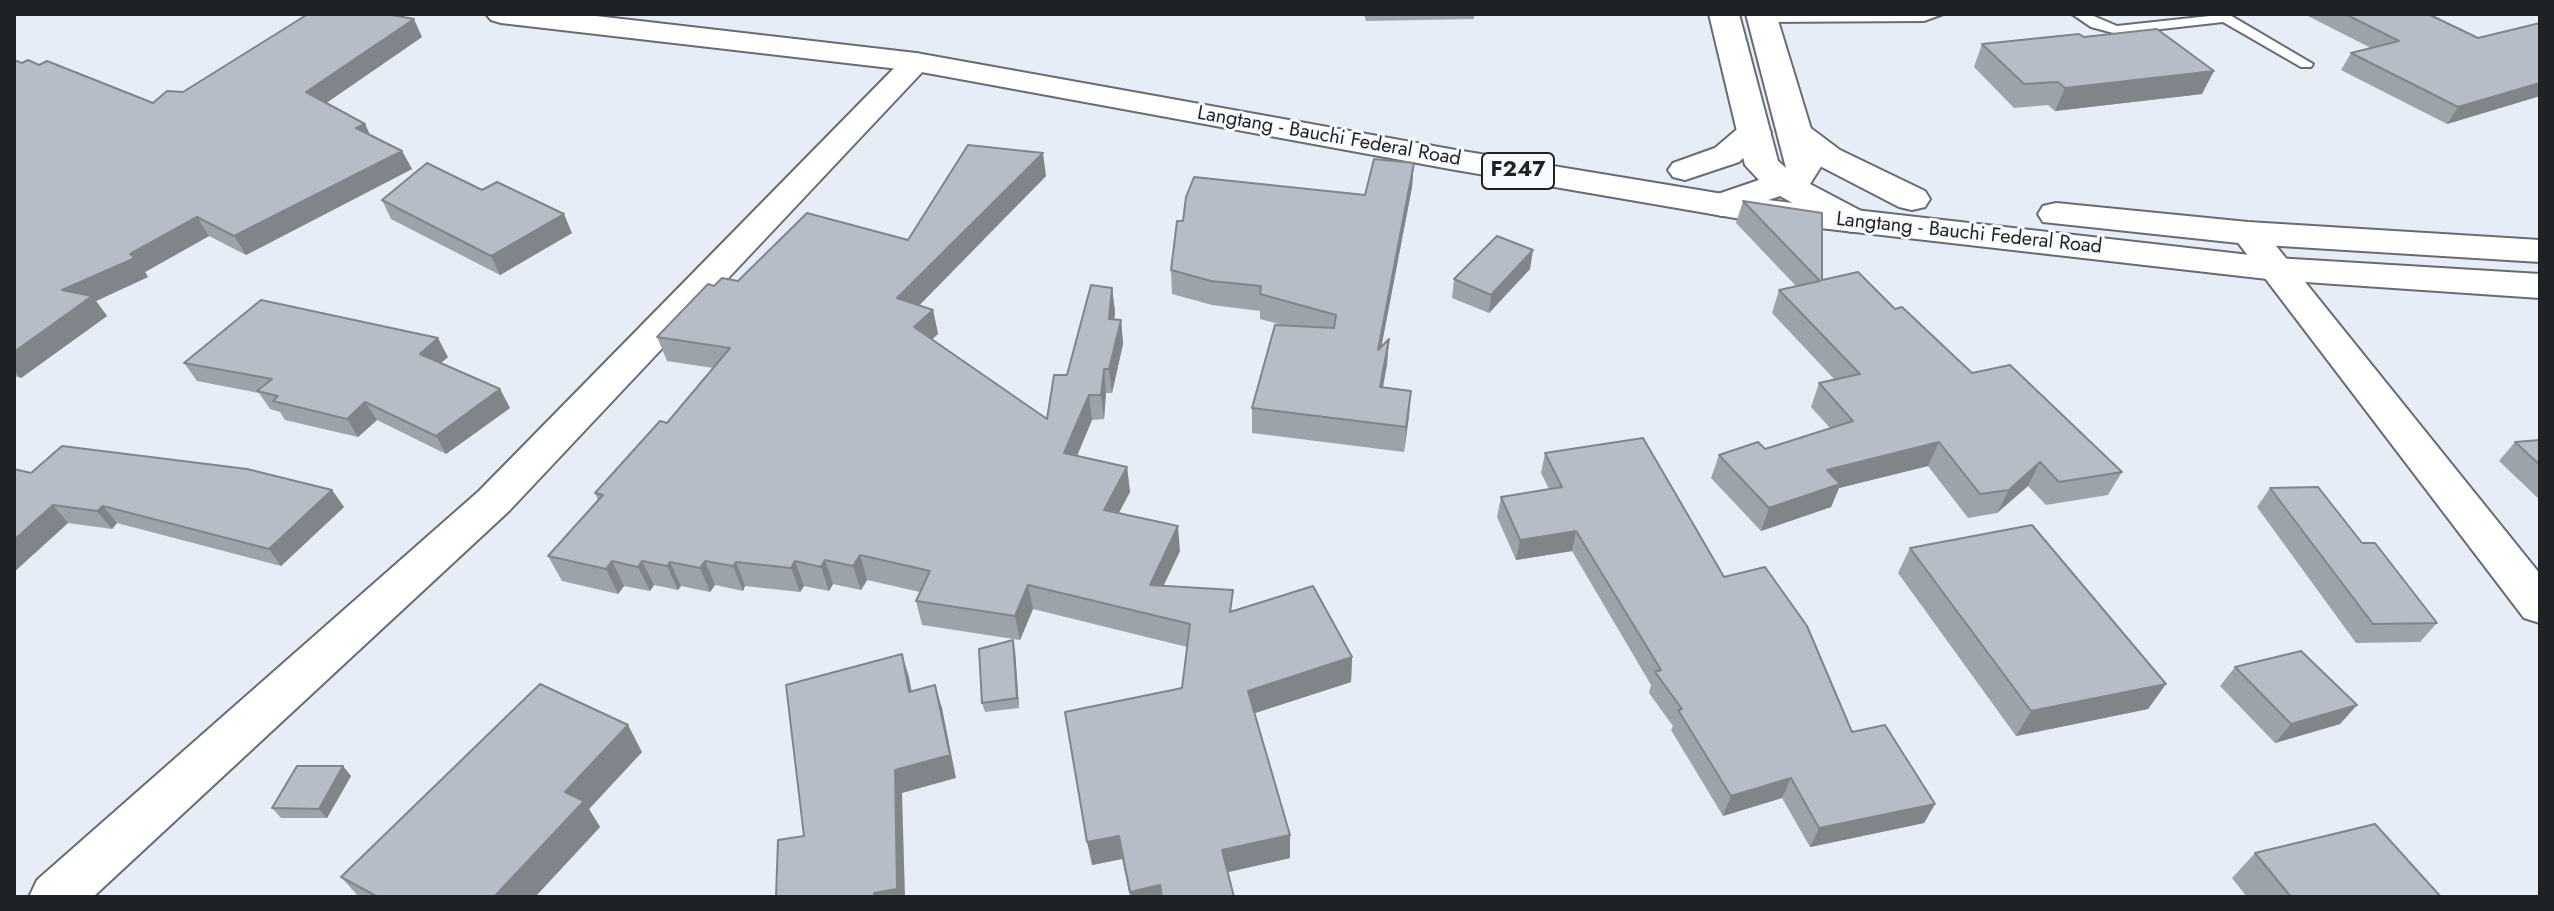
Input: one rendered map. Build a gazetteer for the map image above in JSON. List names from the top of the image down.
{
  "streets": {
    "main road": ["Langtang - Bauchi Federal Road", "F247"]
  }
}
